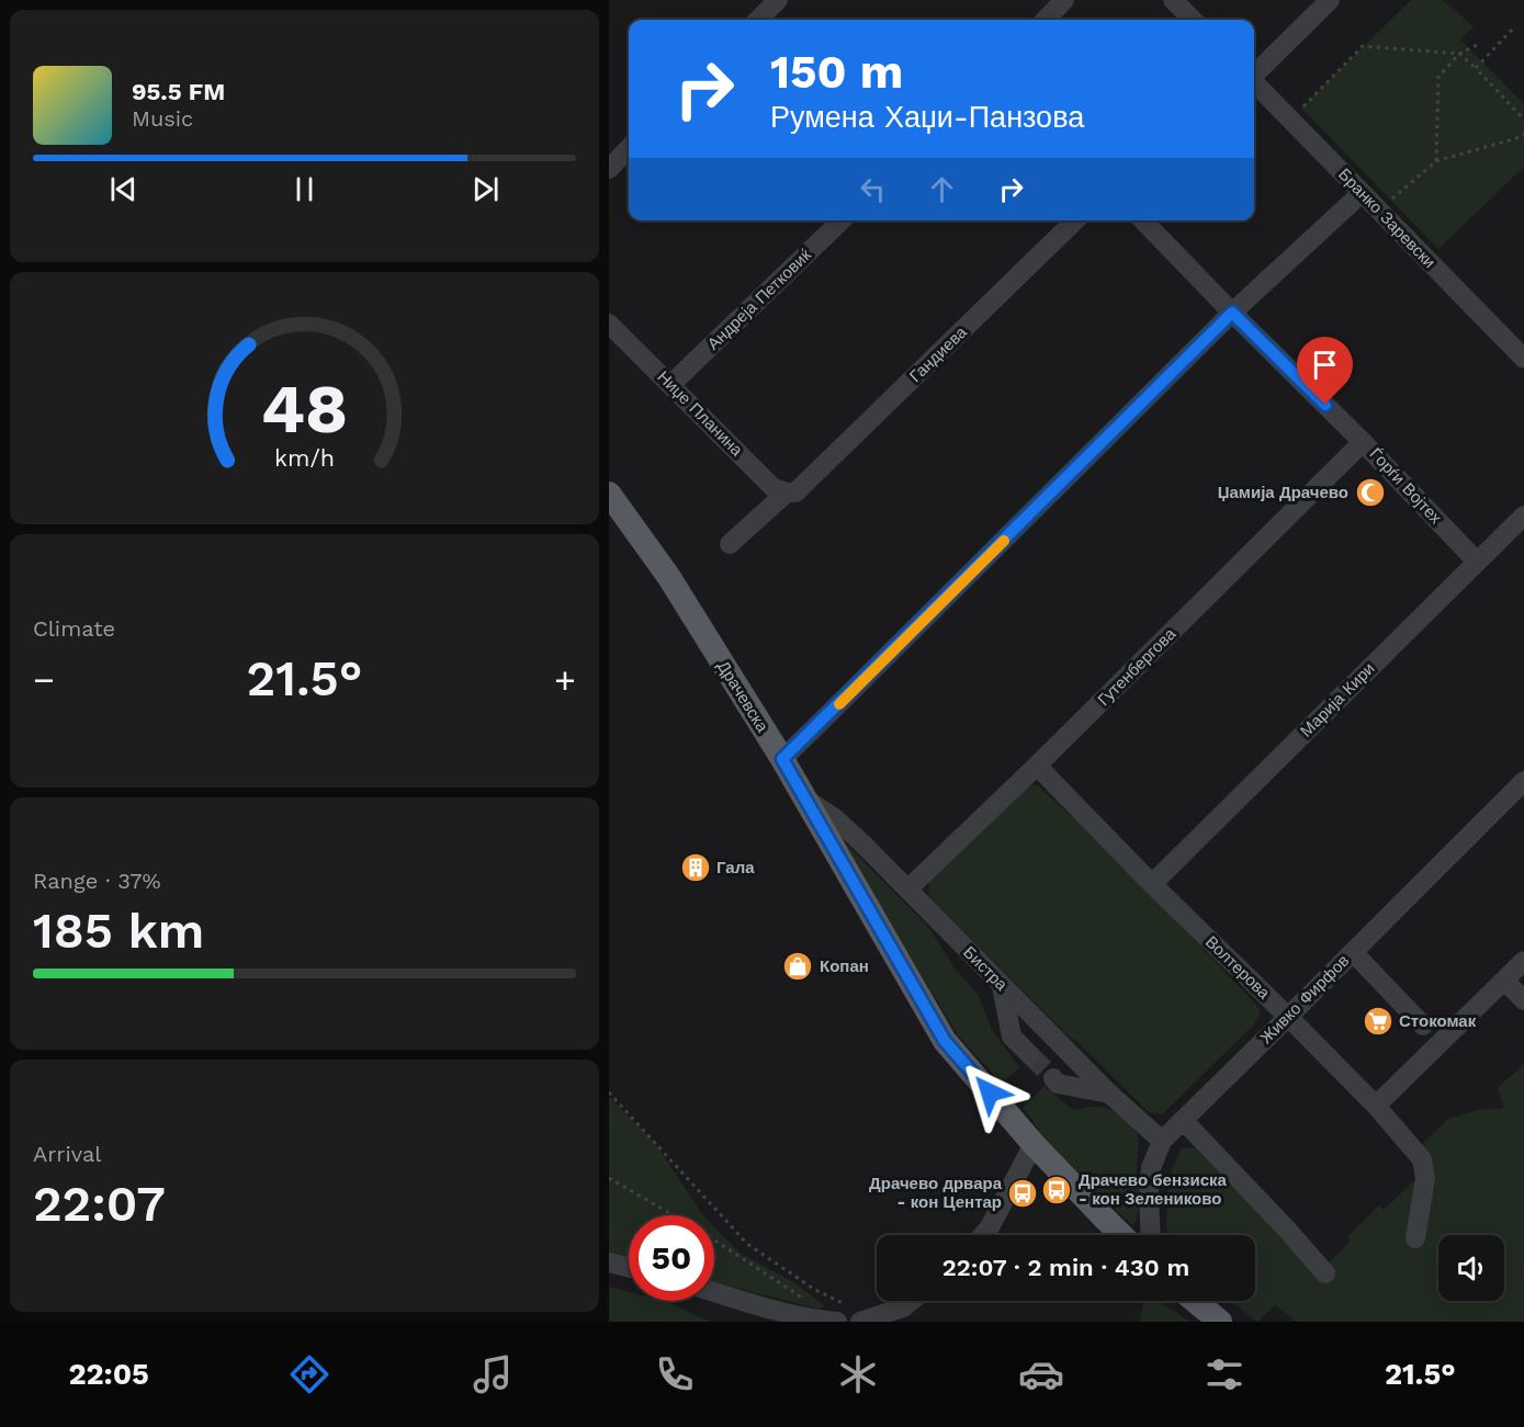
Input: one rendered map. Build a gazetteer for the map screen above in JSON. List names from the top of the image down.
{
  "streets": {
    "main road": ["Драчевска"],
    "street": [
      "Бранко Заревски",
      "Андреја Петковиќ",
      "Гандиева",
      "Ниџе Планина",
      "Ѓорѓи Војтех",
      "Гутенбергова",
      "Марија Кири",
      "Волтерова",
      "Бистра",
      "Живко Фирфов"
    ]
  },
  "crossings": [
    ["Андреја Петковиќ", "Ниџе Планина"],
    ["Гандиева", "Ниџе Планина"],
    ["Ѓорѓи Војтех", "Гутенбергова"],
    ["Ѓорѓи Војтех", "Марија Кири"],
    ["Гутенбергова", "Волтерова"],
    ["Гутенбергова", "Бистра"],
    ["Драчевска", "Бистра"],
    ["Марија Кири", "Волтерова"],
    ["Волтерова", "Живко Фирфов"],
    ["Бистра", "Живко Фирфов"]
  ],
  "places": {
    "mosque": ["Џамија Драчево"],
    "building": ["Гала"],
    "shop": ["Копан"],
    "supermarket": ["Стокомак"],
    "bus stop": ["Драчево бензиска - кон Зелениково", "Драчево дрвара - кон Центар"]
  },
  "page": {
    "turn": ["150 m", "Румена Хаџи-Панзова"],
    "song": ["95.5 FM", "Music"],
    "tile": [
      "Climate",
      ["Range · 37%", "185 km"],
      ["Arrival", "22:07"]
    ],
    "heat": ["−", "21.5°", "+"],
    "limit": "50",
    "trip": "22:07 · 2 min · 430 m",
    "tabs": ["22:05", "21.5°"],
    "gauge": ["48", "km/h"]
  }
}
